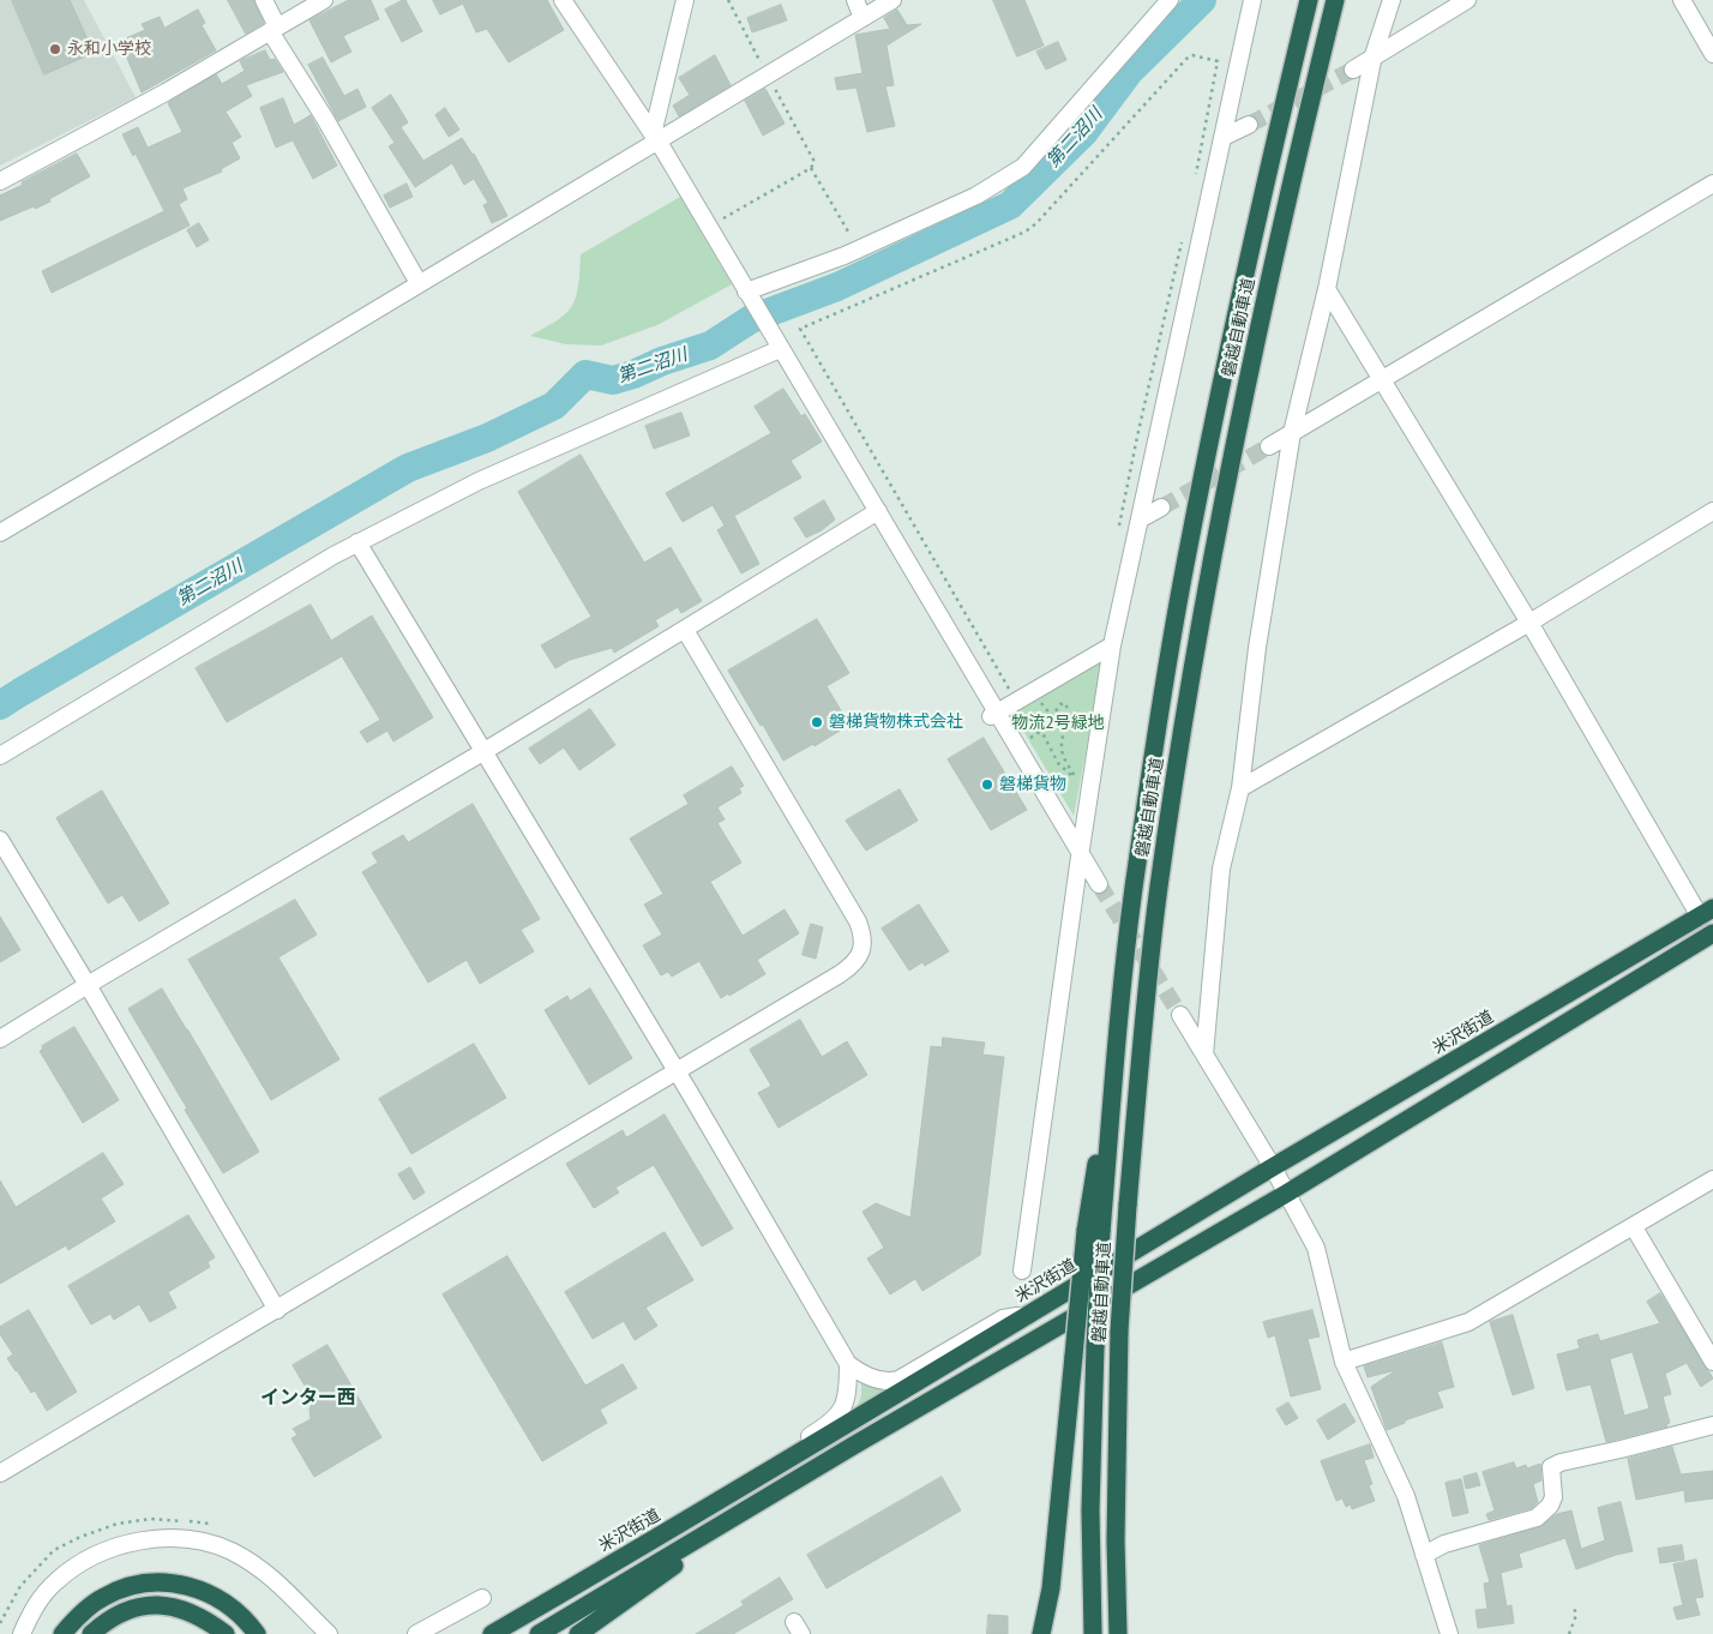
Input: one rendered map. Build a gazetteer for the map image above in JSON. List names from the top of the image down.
{
  "streets": {
    "highway": ["磐越自動車道", "米沢街道"]
  },
  "districts": ["インター西"],
  "water": ["第二沼川"],
  "parks": ["物流2号緑地"],
  "places": ["永和小学校", "磐梯貨物株式会社", "磐梯貨物"]
}
